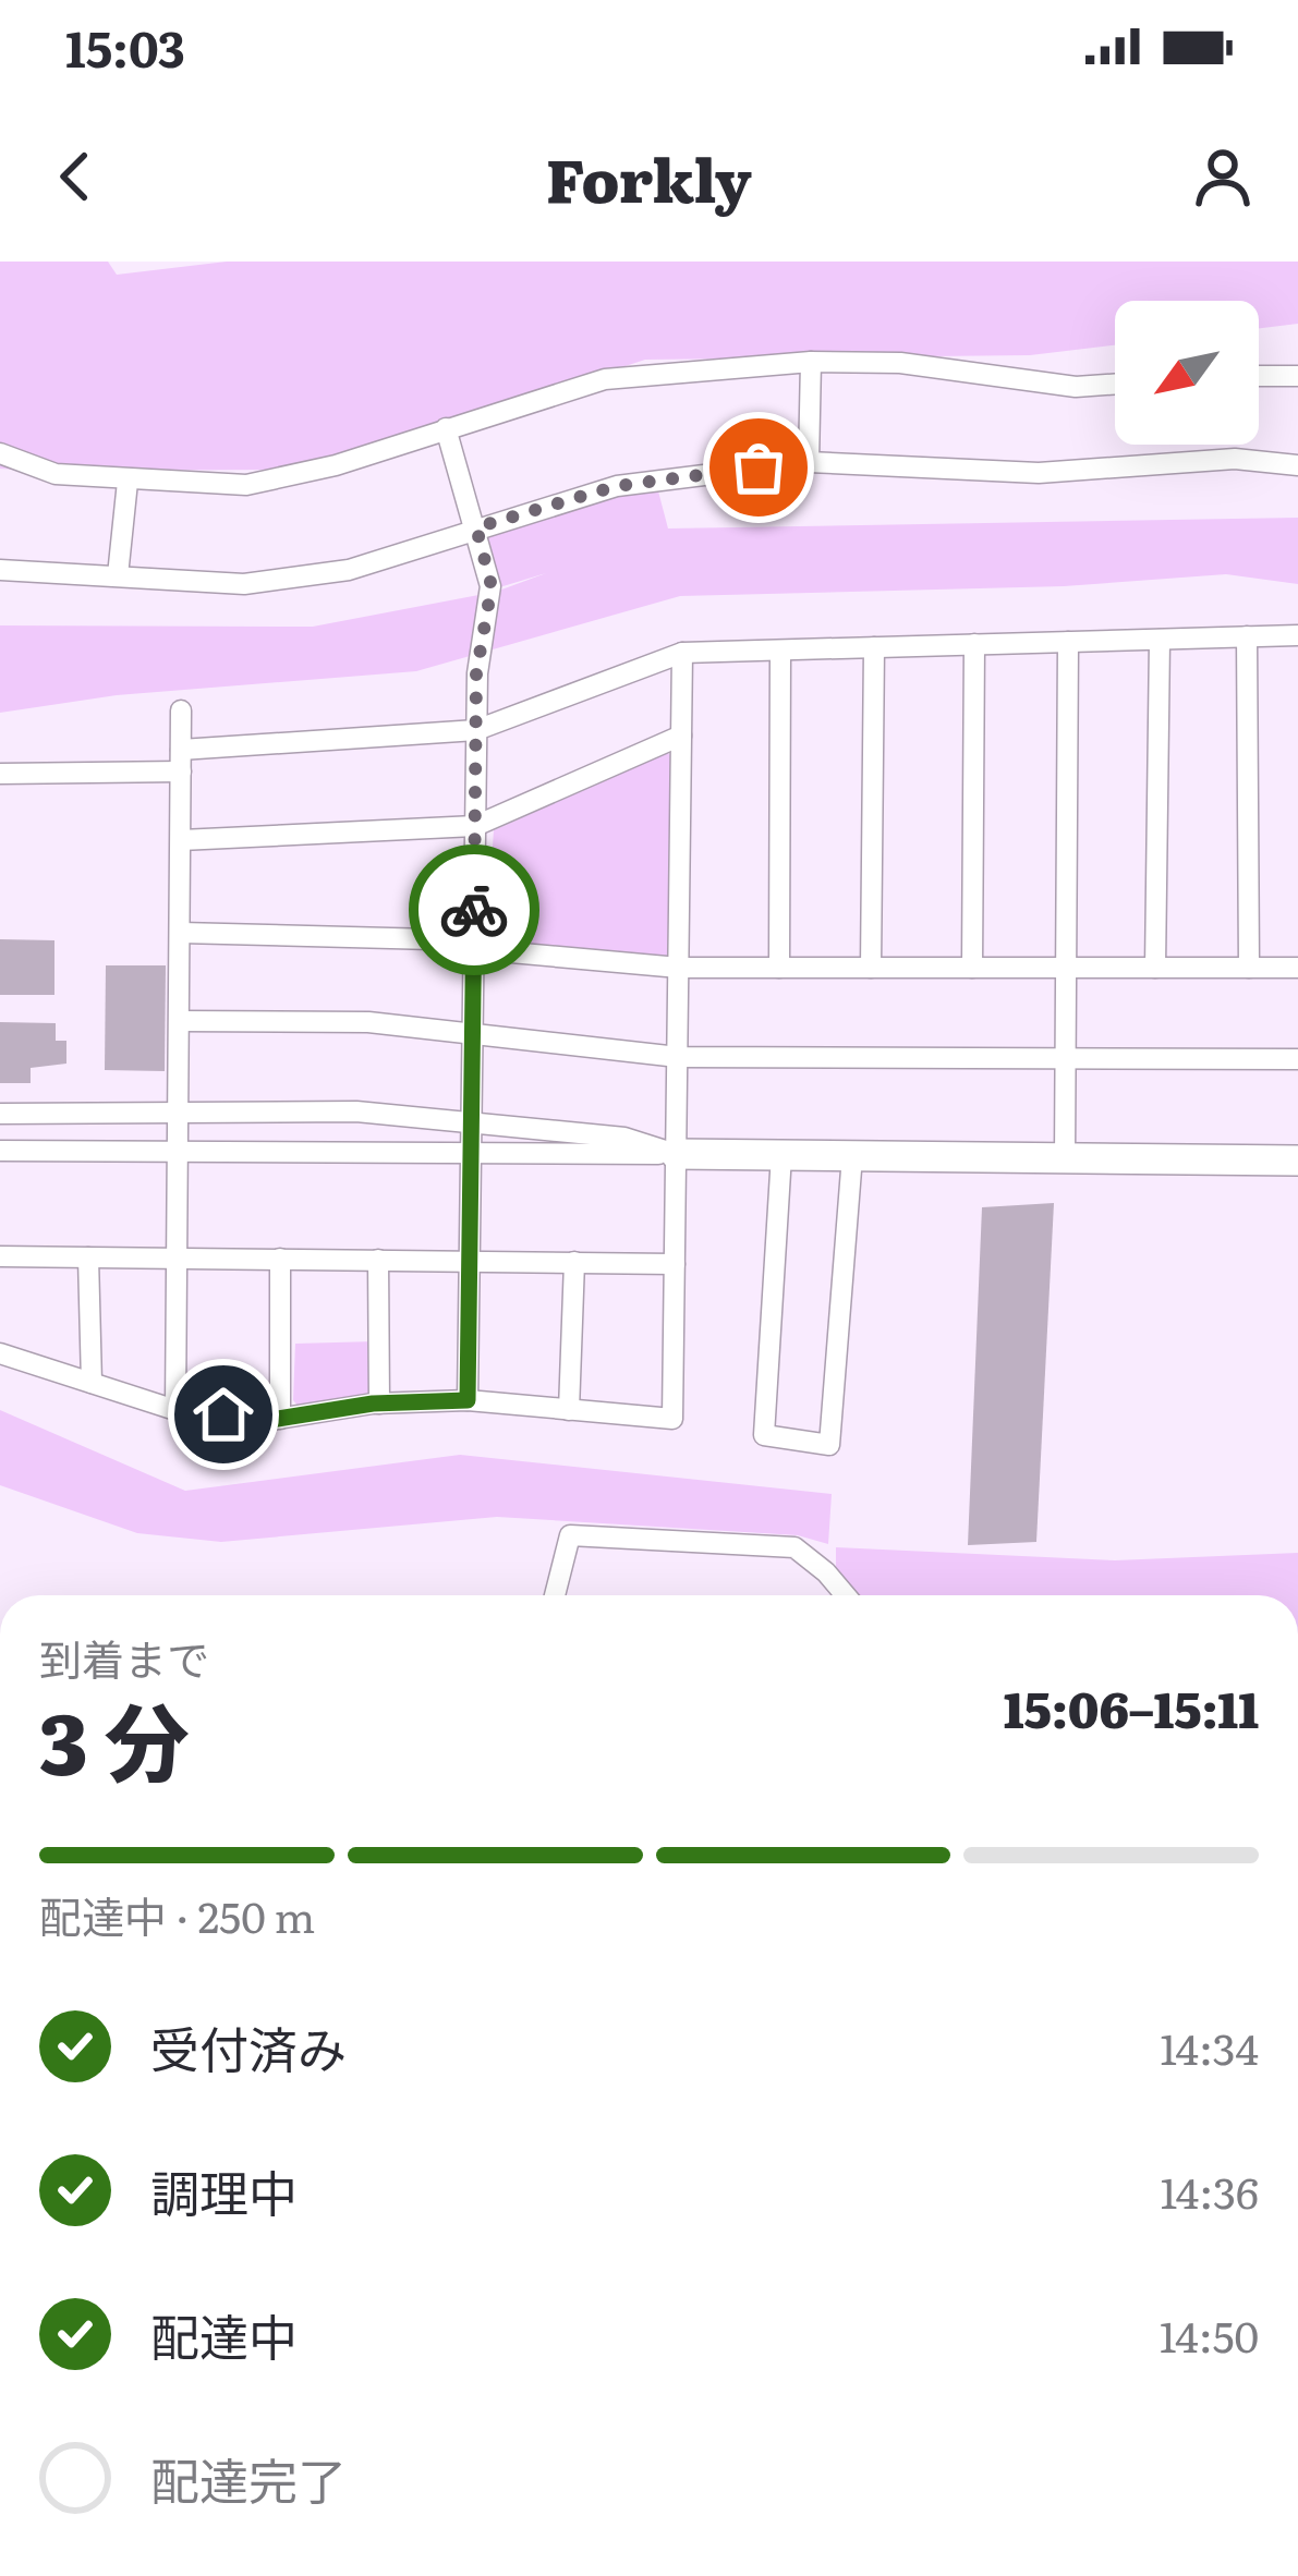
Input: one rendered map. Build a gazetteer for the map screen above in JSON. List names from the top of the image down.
{
  "north": "bottom left",
  "page": {
    "status": "15:03",
    "header": "Forkly",
    "heading": ["3 分", "到着まで", "15:06–15:11"],
    "bar": "配達中 · 250 m",
    "list": [
      ["受付済み", "14:34"],
      ["調理中", "14:36"],
      ["配達中", "14:50"],
      "配達完了"
    ]
  }
}
